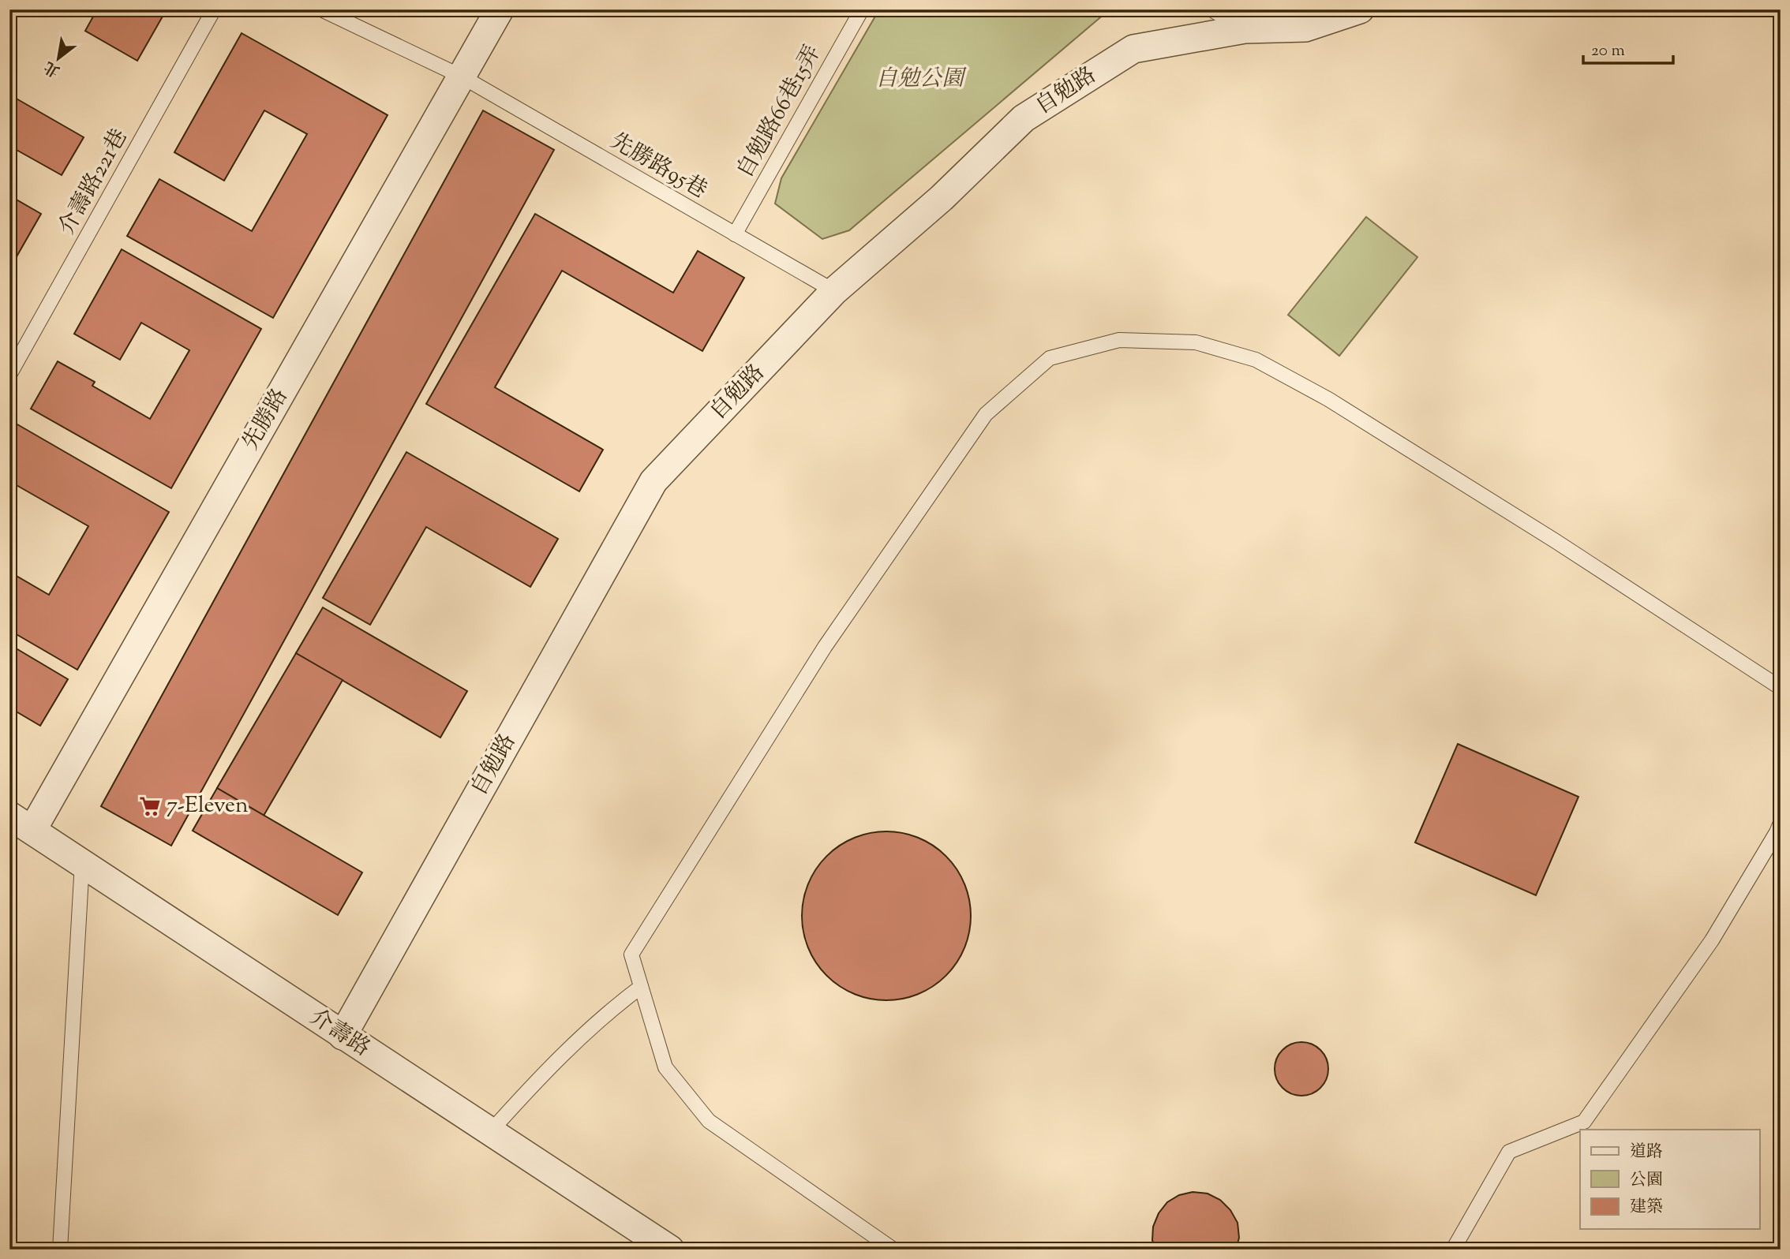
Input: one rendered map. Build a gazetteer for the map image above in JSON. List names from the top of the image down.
{
  "streets": {
    "street": ["自勉路", "先勝路", "介壽路"],
    "lane": ["自勉路66巷15弄", "先勝路95巷", "介壽路221巷"]
  },
  "crossings": [
    ["自勉路", "先勝路95巷"],
    ["自勉路", "介壽路"],
    ["自勉路66巷15弄", "先勝路95巷"],
    ["先勝路95巷", "先勝路"],
    ["先勝路", "介壽路"]
  ],
  "parks": ["自勉公園"],
  "places": {
    "supermarket": ["7-Eleven"]
  },
  "legend": ["道路", "公園", "建築"],
  "scale_bar": "20 m",
  "north": "bottom left"
}
